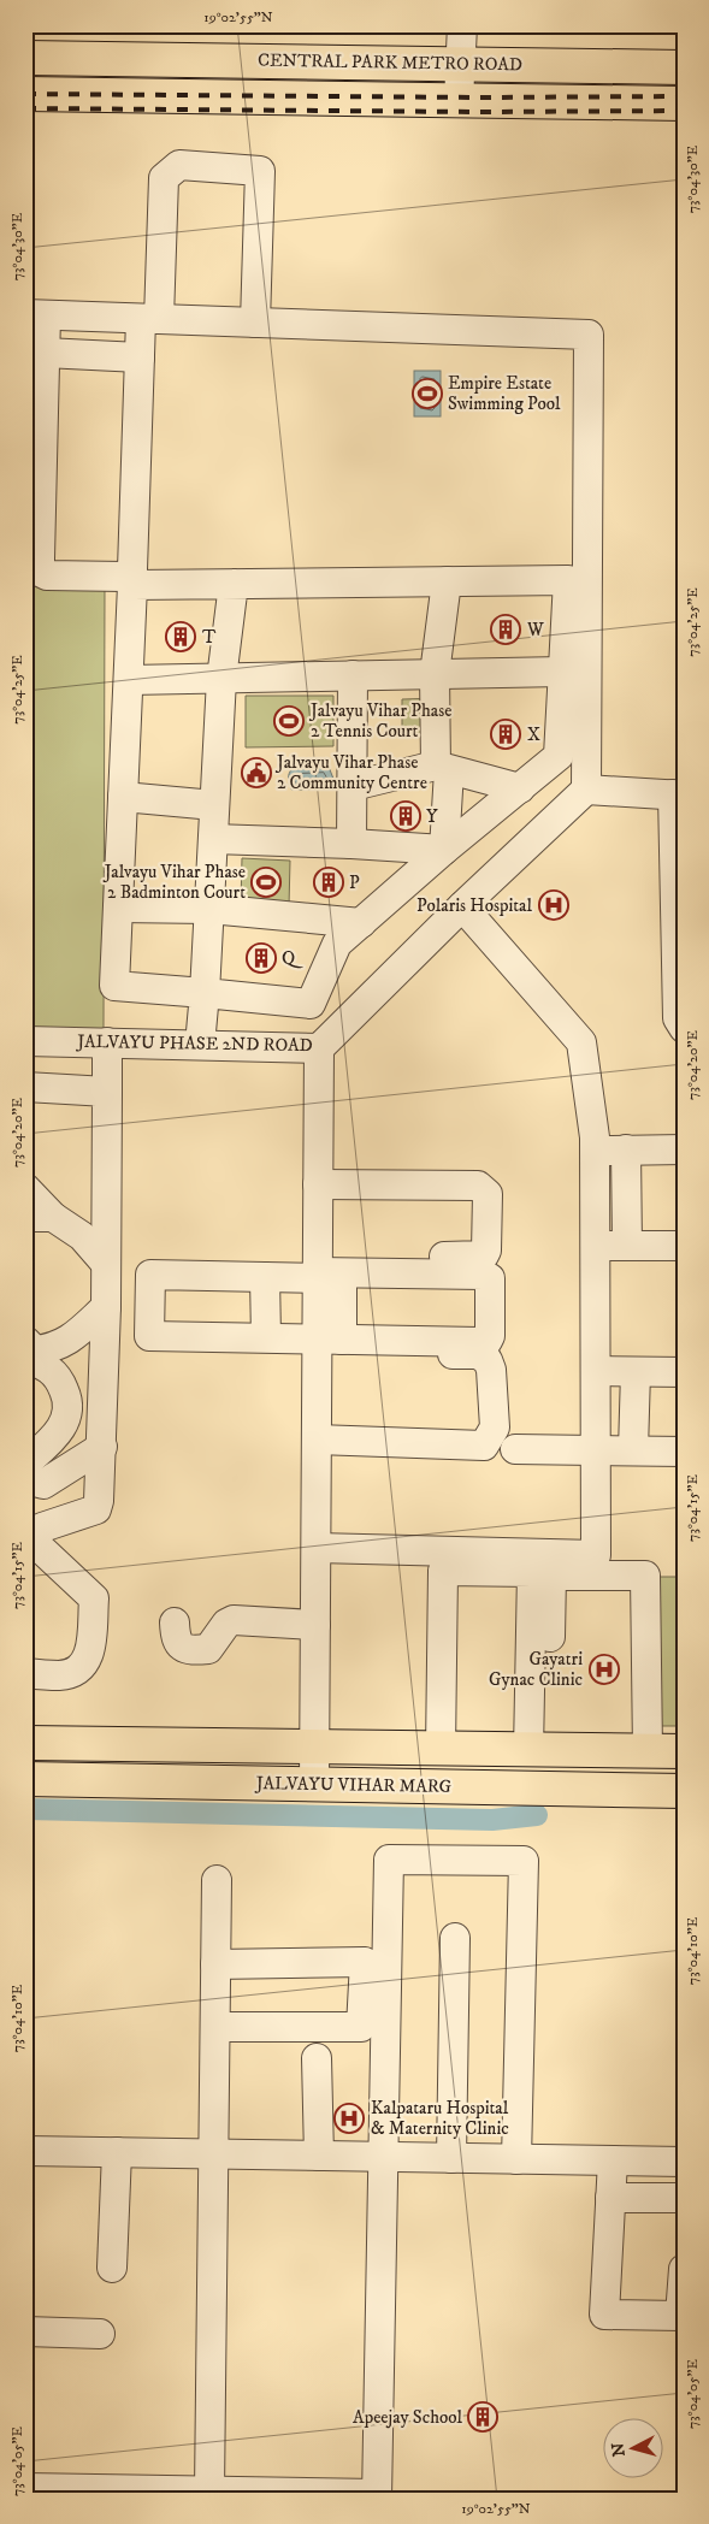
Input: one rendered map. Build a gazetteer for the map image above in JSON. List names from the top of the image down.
{
  "streets": {
    "main road": ["CENTRAL PARK METRO ROAD", "JALVAYU VIHAR MARG"],
    "street": ["JALVAYU PHASE 2ND ROAD"]
  },
  "places": {
    "sports": ["Empire Estate Swimming Pool", "Jalvayu Vihar Phase 2 Tennis Court", "Jalvayu Vihar Phase 2 Badminton Court"],
    "building": [
      "W",
      "T",
      "X",
      "Y",
      "P",
      "Q",
      "Apeejay School"
    ],
    "public building": ["Jalvayu Vihar Phase 2 Community Centre"],
    "hospital": ["Polaris Hospital", "Gayatri Gynac Clinic", "Kalpataru Hospital & Maternity Clinic"]
  },
  "north": "left",
  "coordinates": [
    "19°02'55\"N",
    "73°04'30\"E",
    "73°04'25\"E",
    "73°04'20\"E",
    "73°04'15\"E",
    "73°04'10\"E",
    "73°04'05\"E"
  ]
}
